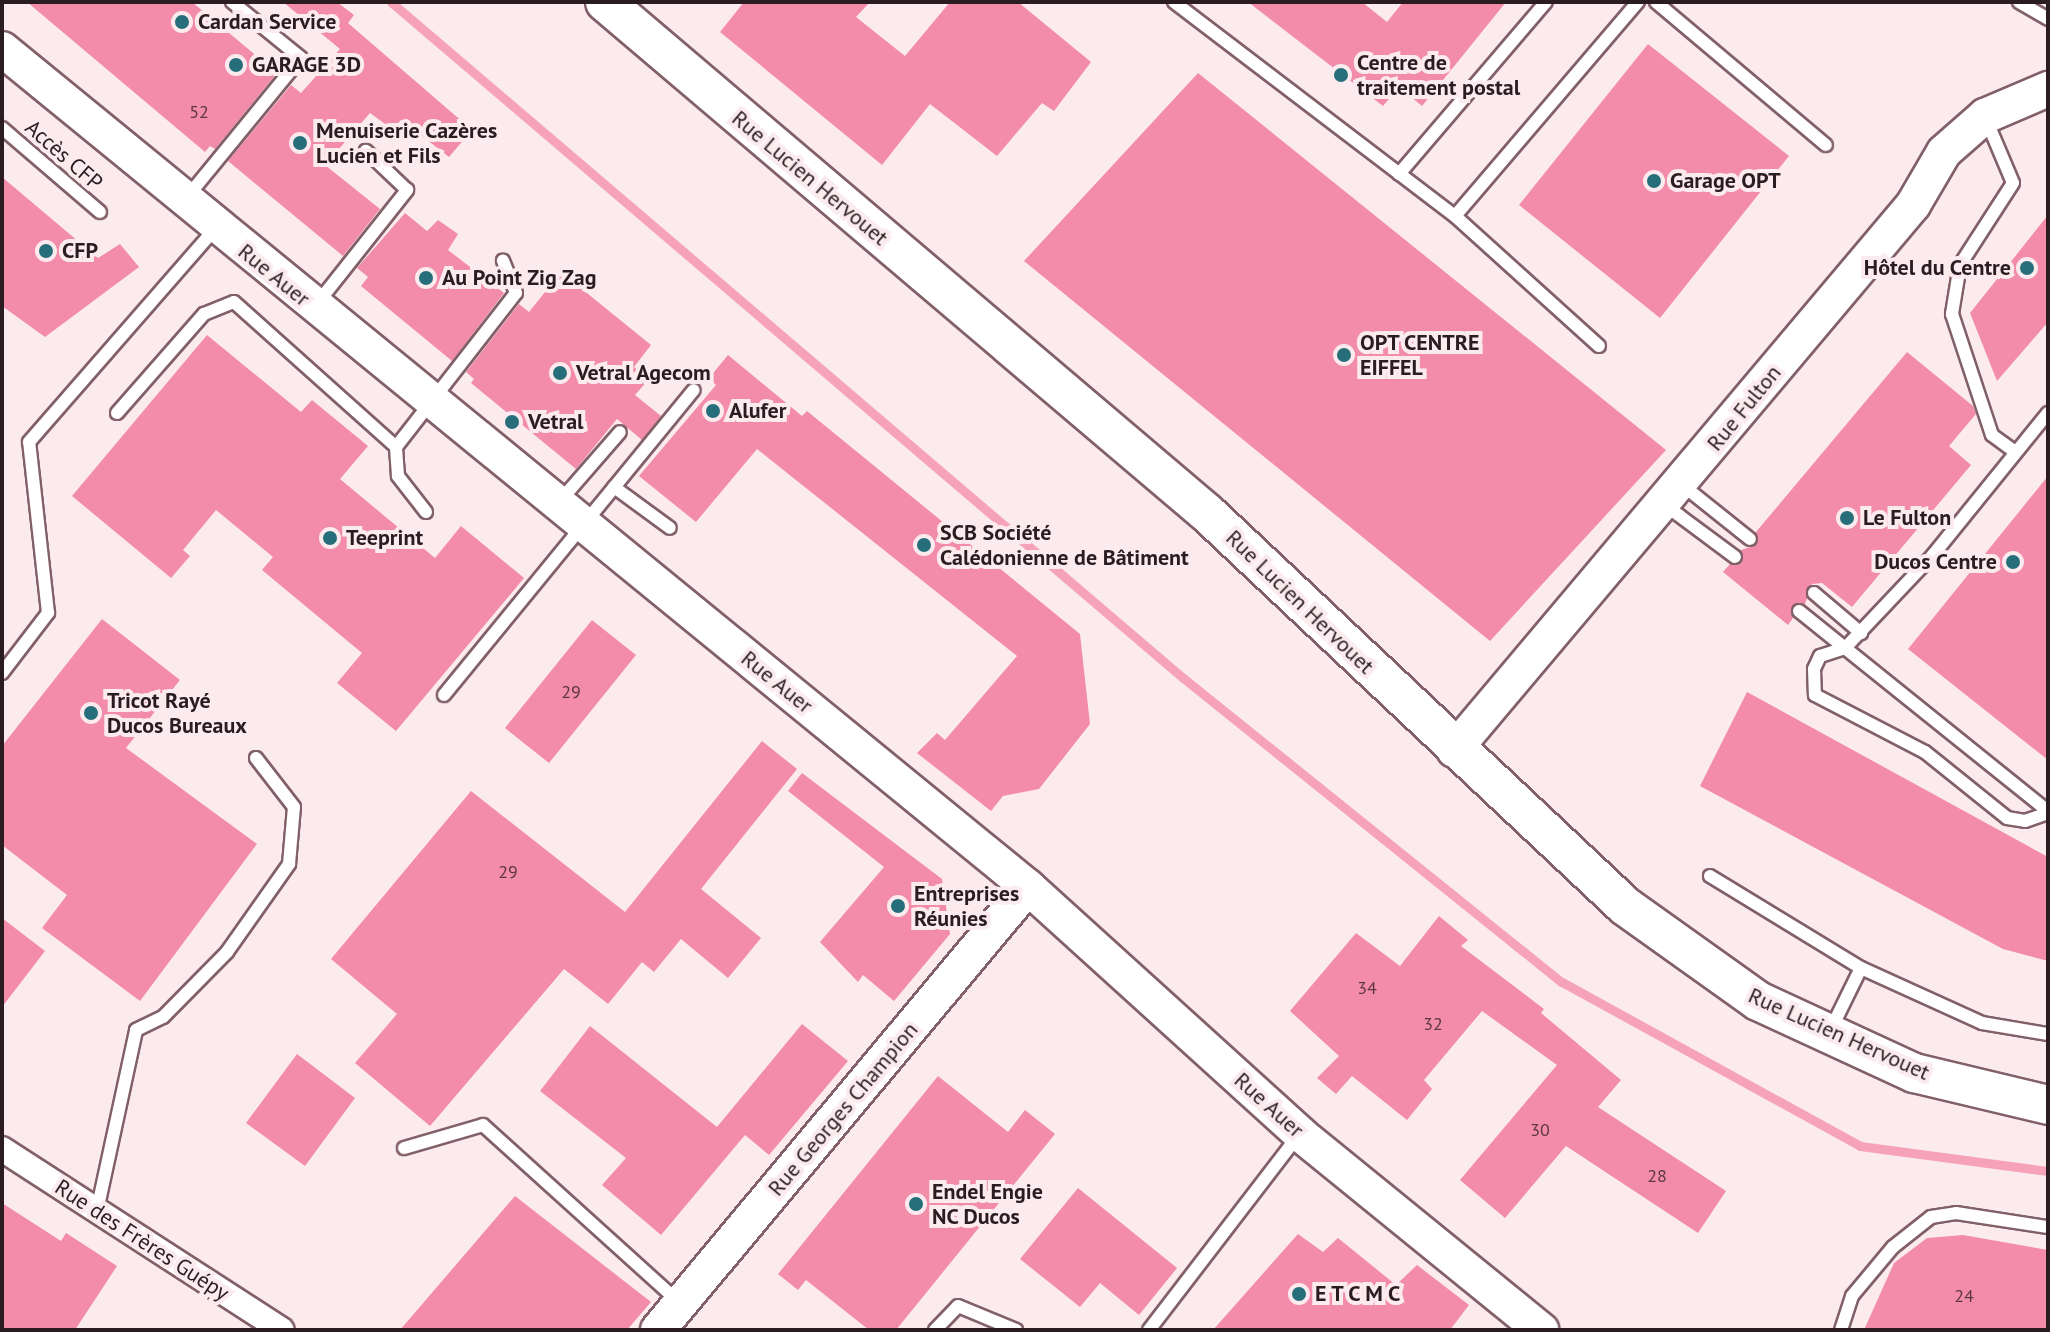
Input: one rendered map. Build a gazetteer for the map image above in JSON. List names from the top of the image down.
{
  "streets": {
    "main road": ["Rue Lucien Hervouet"],
    "street": [
      "Rue Auer",
      "Rue Fulton",
      "Rue Georges Champion",
      "Rue des Frères Guépy"
    ],
    "lane": ["Accès CFP"]
  },
  "crossings": [
    ["Rue Lucien Hervouet", "Rue Fulton"],
    ["Rue Auer", "Rue Georges Champion"]
  ],
  "places": [
    "Cardan Service",
    "GARAGE 3D",
    "Centre de traitement postal",
    "Menuiserie Cazères Lucien et Fils",
    "Garage OPT",
    "CFP",
    "Hôtel du Centre",
    "Au Point Zig Zag",
    "OPT CENTRE EIFFEL",
    "Vetral Agecom",
    "Alufer",
    "Vetral",
    "Le Fulton",
    "Teeprint",
    "SCB Société Calédonienne de Bâtiment",
    "Ducos Centre",
    "Tricot Rayé Ducos Bureaux",
    "Entreprises Réunies",
    "Endel Engie NC Ducos",
    "E T C M C"
  ],
  "house_numbers": [
    "52",
    "29",
    "29",
    "34",
    "32",
    "30",
    "28",
    "24"
  ]
}
